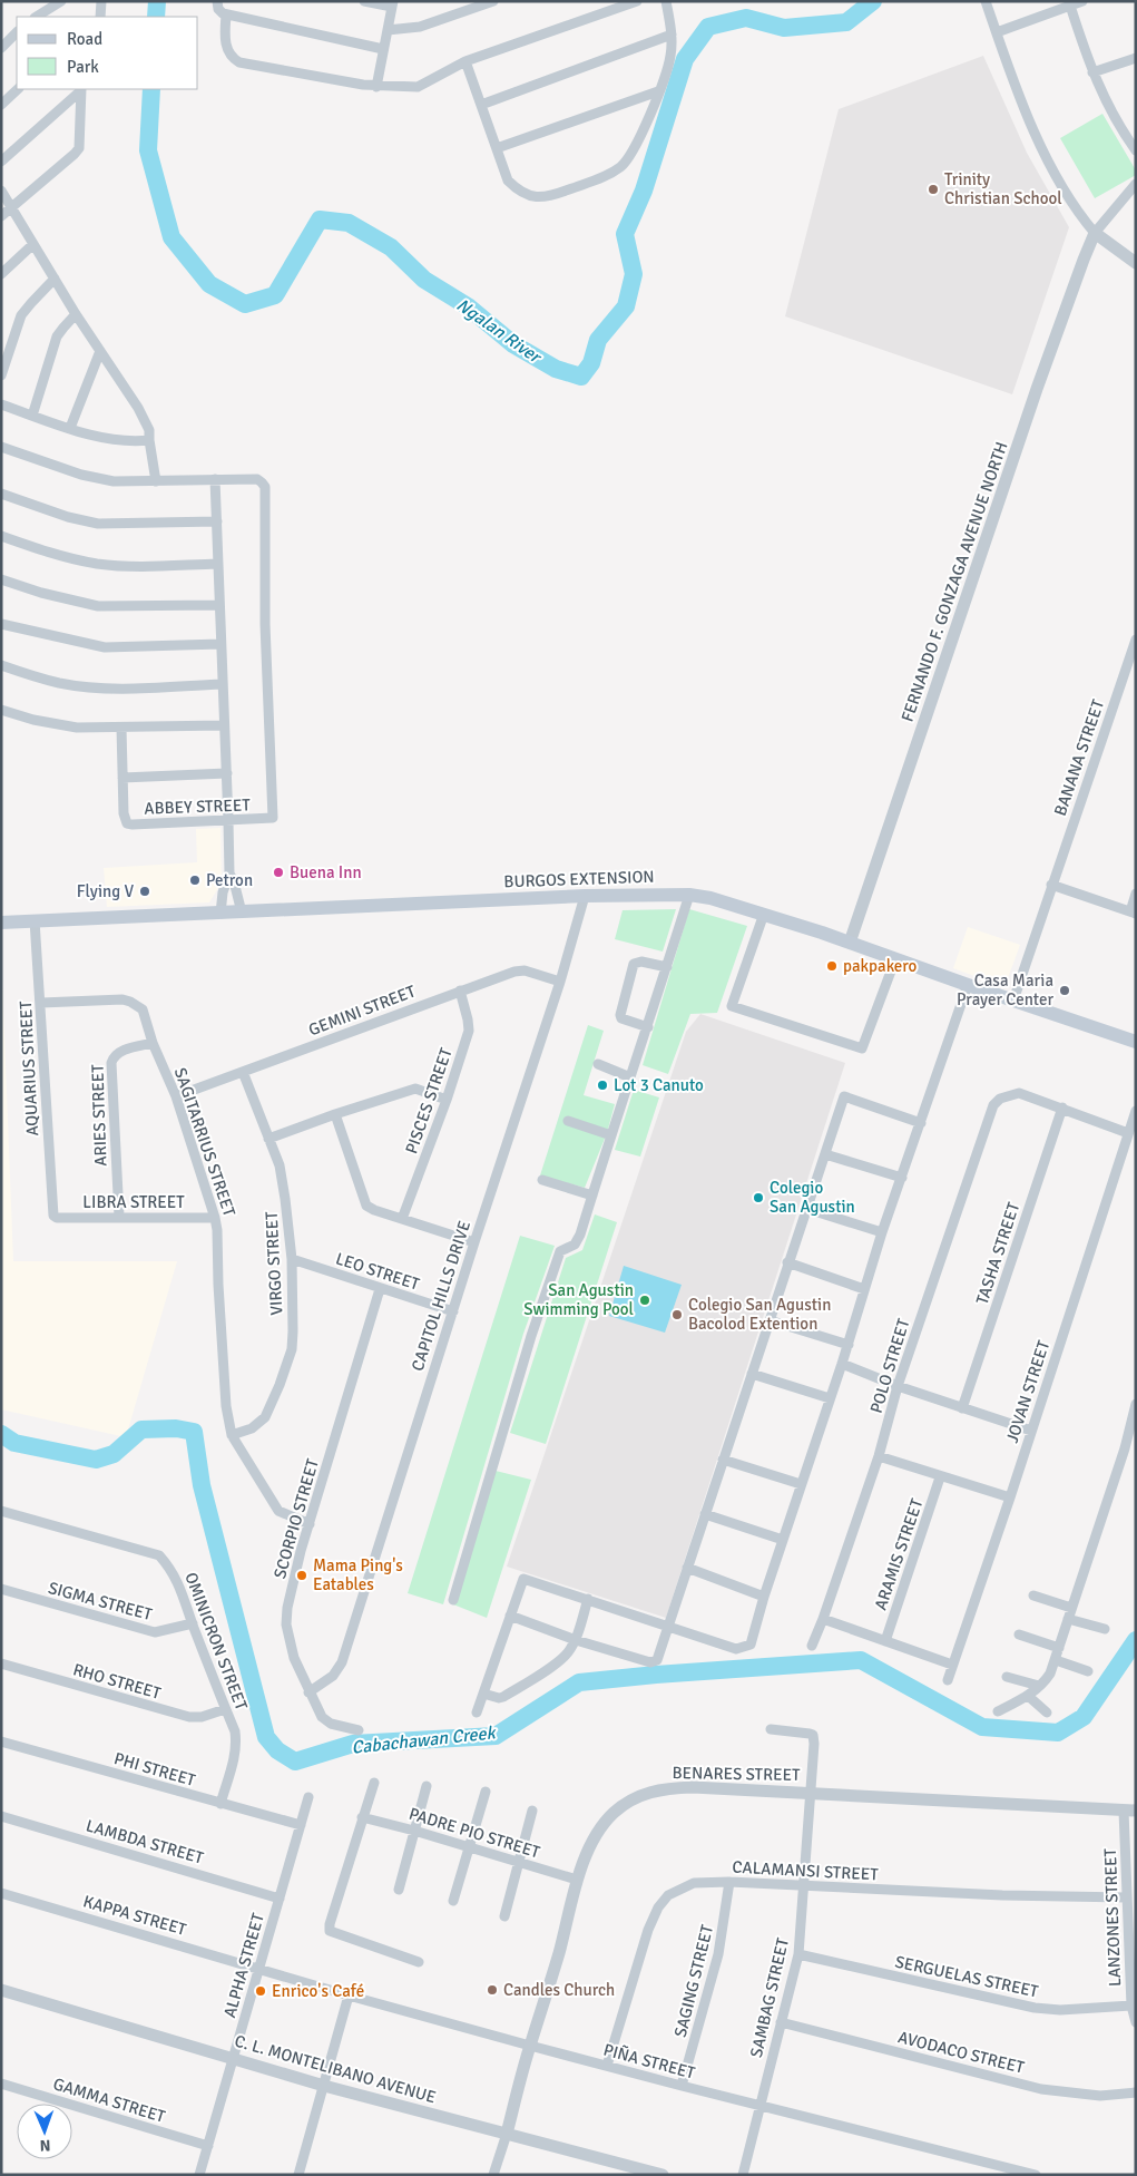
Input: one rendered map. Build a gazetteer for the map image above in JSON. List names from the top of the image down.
{
  "streets": {
    "main road": ["BURGOS EXTENSION"],
    "street": [
      "FERNANDO F. GONZAGA AVENUE NORTH",
      "BANANA STREET",
      "ABBEY STREET",
      "GEMINI STREET",
      "AQUARIUS STREET",
      "PISCES STREET",
      "ARIES STREET",
      "SAGITARRIUS STREET",
      "LIBRA STREET",
      "TASHA STREET",
      "VIRGO STREET",
      "LEO STREET",
      "CAPITOL HILLS DRIVE",
      "POLO STREET",
      "JOVAN STREET",
      "SCORPIO STREET",
      "ARAMIS STREET",
      "SIGMA STREET",
      "OMINICRON STREET",
      "RHO STREET",
      "PHI STREET",
      "BENARES STREET",
      "PADRE PIO STREET",
      "LAMBDA STREET",
      "CALAMANSI STREET",
      "KAPPA STREET",
      "LANZONES STREET",
      "ALPHA STREET",
      "SERGUELAS STREET",
      "SAGING STREET",
      "SAMBAG STREET",
      "AVODACO STREET",
      "PIÑA STREET",
      "C. L. MONTELIBANO AVENUE",
      "GAMMA STREET"
    ]
  },
  "crossings": [
    ["FERNANDO F. GONZAGA AVENUE NORTH", "BURGOS EXTENSION"],
    ["BANANA STREET", "BURGOS EXTENSION"],
    ["BURGOS EXTENSION", "AQUARIUS STREET"],
    ["BURGOS EXTENSION", "CAPITOL HILLS DRIVE"],
    ["GEMINI STREET", "PISCES STREET"],
    ["GEMINI STREET", "SAGITARRIUS STREET"],
    ["GEMINI STREET", "VIRGO STREET"],
    ["GEMINI STREET", "CAPITOL HILLS DRIVE"],
    ["AQUARIUS STREET", "SAGITARRIUS STREET"],
    ["AQUARIUS STREET", "LIBRA STREET"],
    ["ARIES STREET", "SAGITARRIUS STREET"],
    ["ARIES STREET", "LIBRA STREET"],
    ["SAGITARRIUS STREET", "LIBRA STREET"],
    ["SAGITARRIUS STREET", "VIRGO STREET"],
    ["SAGITARRIUS STREET", "SCORPIO STREET"],
    ["TASHA STREET", "POLO STREET"],
    ["VIRGO STREET", "LEO STREET"],
    ["LEO STREET", "CAPITOL HILLS DRIVE"],
    ["LEO STREET", "SCORPIO STREET"],
    ["CAPITOL HILLS DRIVE", "SCORPIO STREET"],
    ["SIGMA STREET", "OMINICRON STREET"],
    ["OMINICRON STREET", "RHO STREET"],
    ["OMINICRON STREET", "PHI STREET"],
    ["PHI STREET", "ALPHA STREET"],
    ["BENARES STREET", "PADRE PIO STREET"],
    ["BENARES STREET", "LANZONES STREET"],
    ["BENARES STREET", "SAMBAG STREET"],
    ["BENARES STREET", "PIÑA STREET"],
    ["BENARES STREET", "C. L. MONTELIBANO AVENUE"],
    ["LAMBDA STREET", "ALPHA STREET"],
    ["CALAMANSI STREET", "LANZONES STREET"],
    ["CALAMANSI STREET", "SAGING STREET"],
    ["CALAMANSI STREET", "SAMBAG STREET"],
    ["CALAMANSI STREET", "PIÑA STREET"],
    ["KAPPA STREET", "ALPHA STREET"],
    ["KAPPA STREET", "PIÑA STREET"],
    ["LANZONES STREET", "SERGUELAS STREET"],
    ["ALPHA STREET", "PIÑA STREET"],
    ["ALPHA STREET", "C. L. MONTELIBANO AVENUE"],
    ["ALPHA STREET", "GAMMA STREET"],
    ["SERGUELAS STREET", "SAMBAG STREET"],
    ["SAGING STREET", "PIÑA STREET"],
    ["SAMBAG STREET", "AVODACO STREET"],
    ["SAMBAG STREET", "PIÑA STREET"]
  ],
  "water": ["Ngalan River", "Cabachawan Creek"],
  "places": [
    "Trinity Christian School",
    "Buena Inn",
    "Petron",
    "Flying V",
    "pakpakero",
    "Casa Maria Prayer Center",
    "Lot 3 Canuto",
    "Colegio San Agustin",
    "San Agustin Swimming Pool",
    "Colegio San Agustin Bacolod Extention",
    "Mama Ping's Eatables",
    "Candles Church",
    "Enrico's Café"
  ],
  "legend": ["Road", "Park"],
  "north": "bottom"
}
